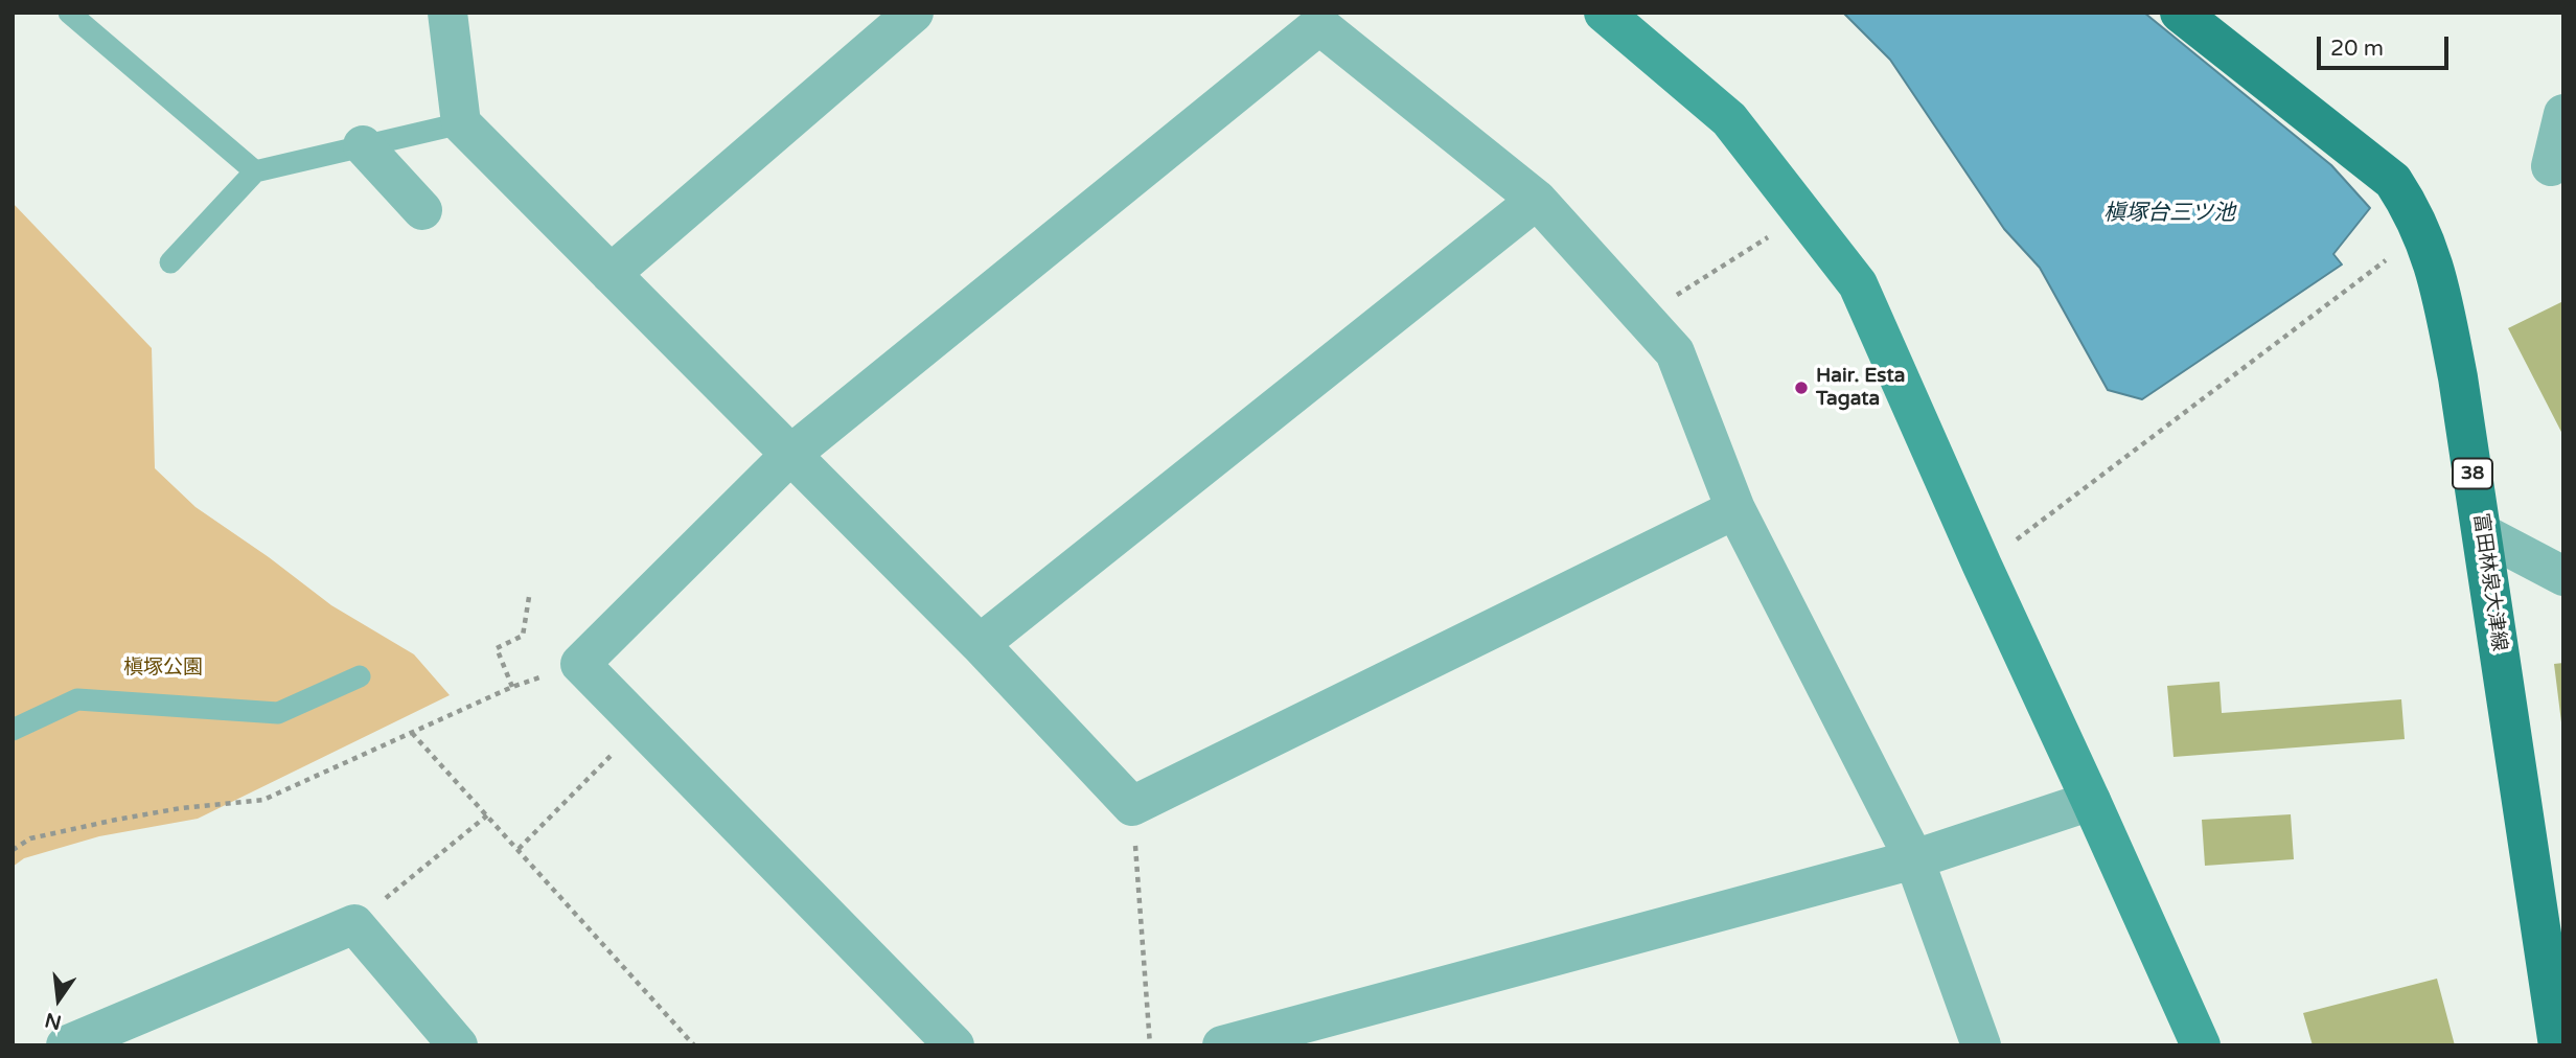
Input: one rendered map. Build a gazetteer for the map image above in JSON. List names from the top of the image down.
{
  "streets": {
    "main road": ["38", "富田林泉大津線"]
  },
  "water": ["槇塚台三ツ池"],
  "parks": ["槇塚公園"],
  "places": ["Hair. Esta Tagata"],
  "scale_bar": "20 m",
  "north": "bottom"
}
